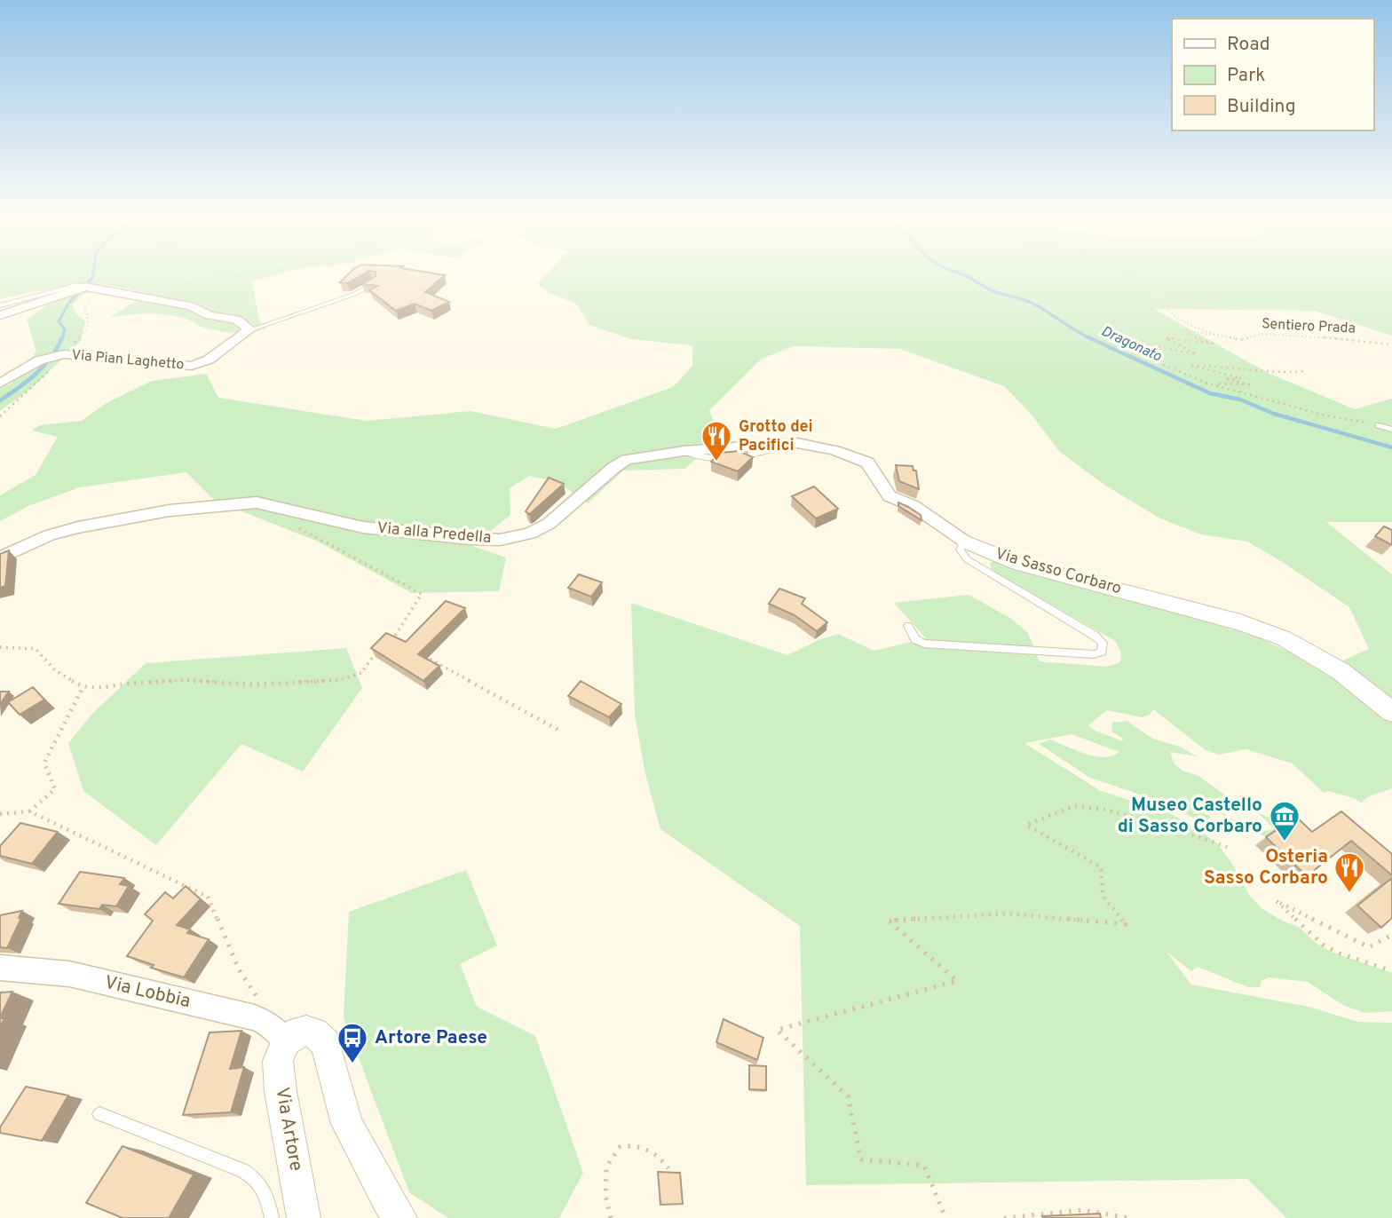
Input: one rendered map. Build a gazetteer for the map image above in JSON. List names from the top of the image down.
{
  "streets": {
    "street": [
      "Via Pian Laghetto",
      "Via alla Predella",
      "Via Sasso Corbaro",
      "Via Lobbia",
      "Via Artore"
    ],
    "path": ["Sentiero Prada"]
  },
  "crossings": [
    ["Via alla Predella", "Via Sasso Corbaro"],
    ["Via Lobbia", "Via Artore"]
  ],
  "water": ["Dragonato"],
  "places": {
    "restaurant": ["Grotto dei Pacifici", "Osteria Sasso Corbaro"],
    "museum": ["Museo Castello di Sasso Corbaro"],
    "bus stop": ["Artore Paese"]
  },
  "legend": ["Road", "Park", "Building"]
}
